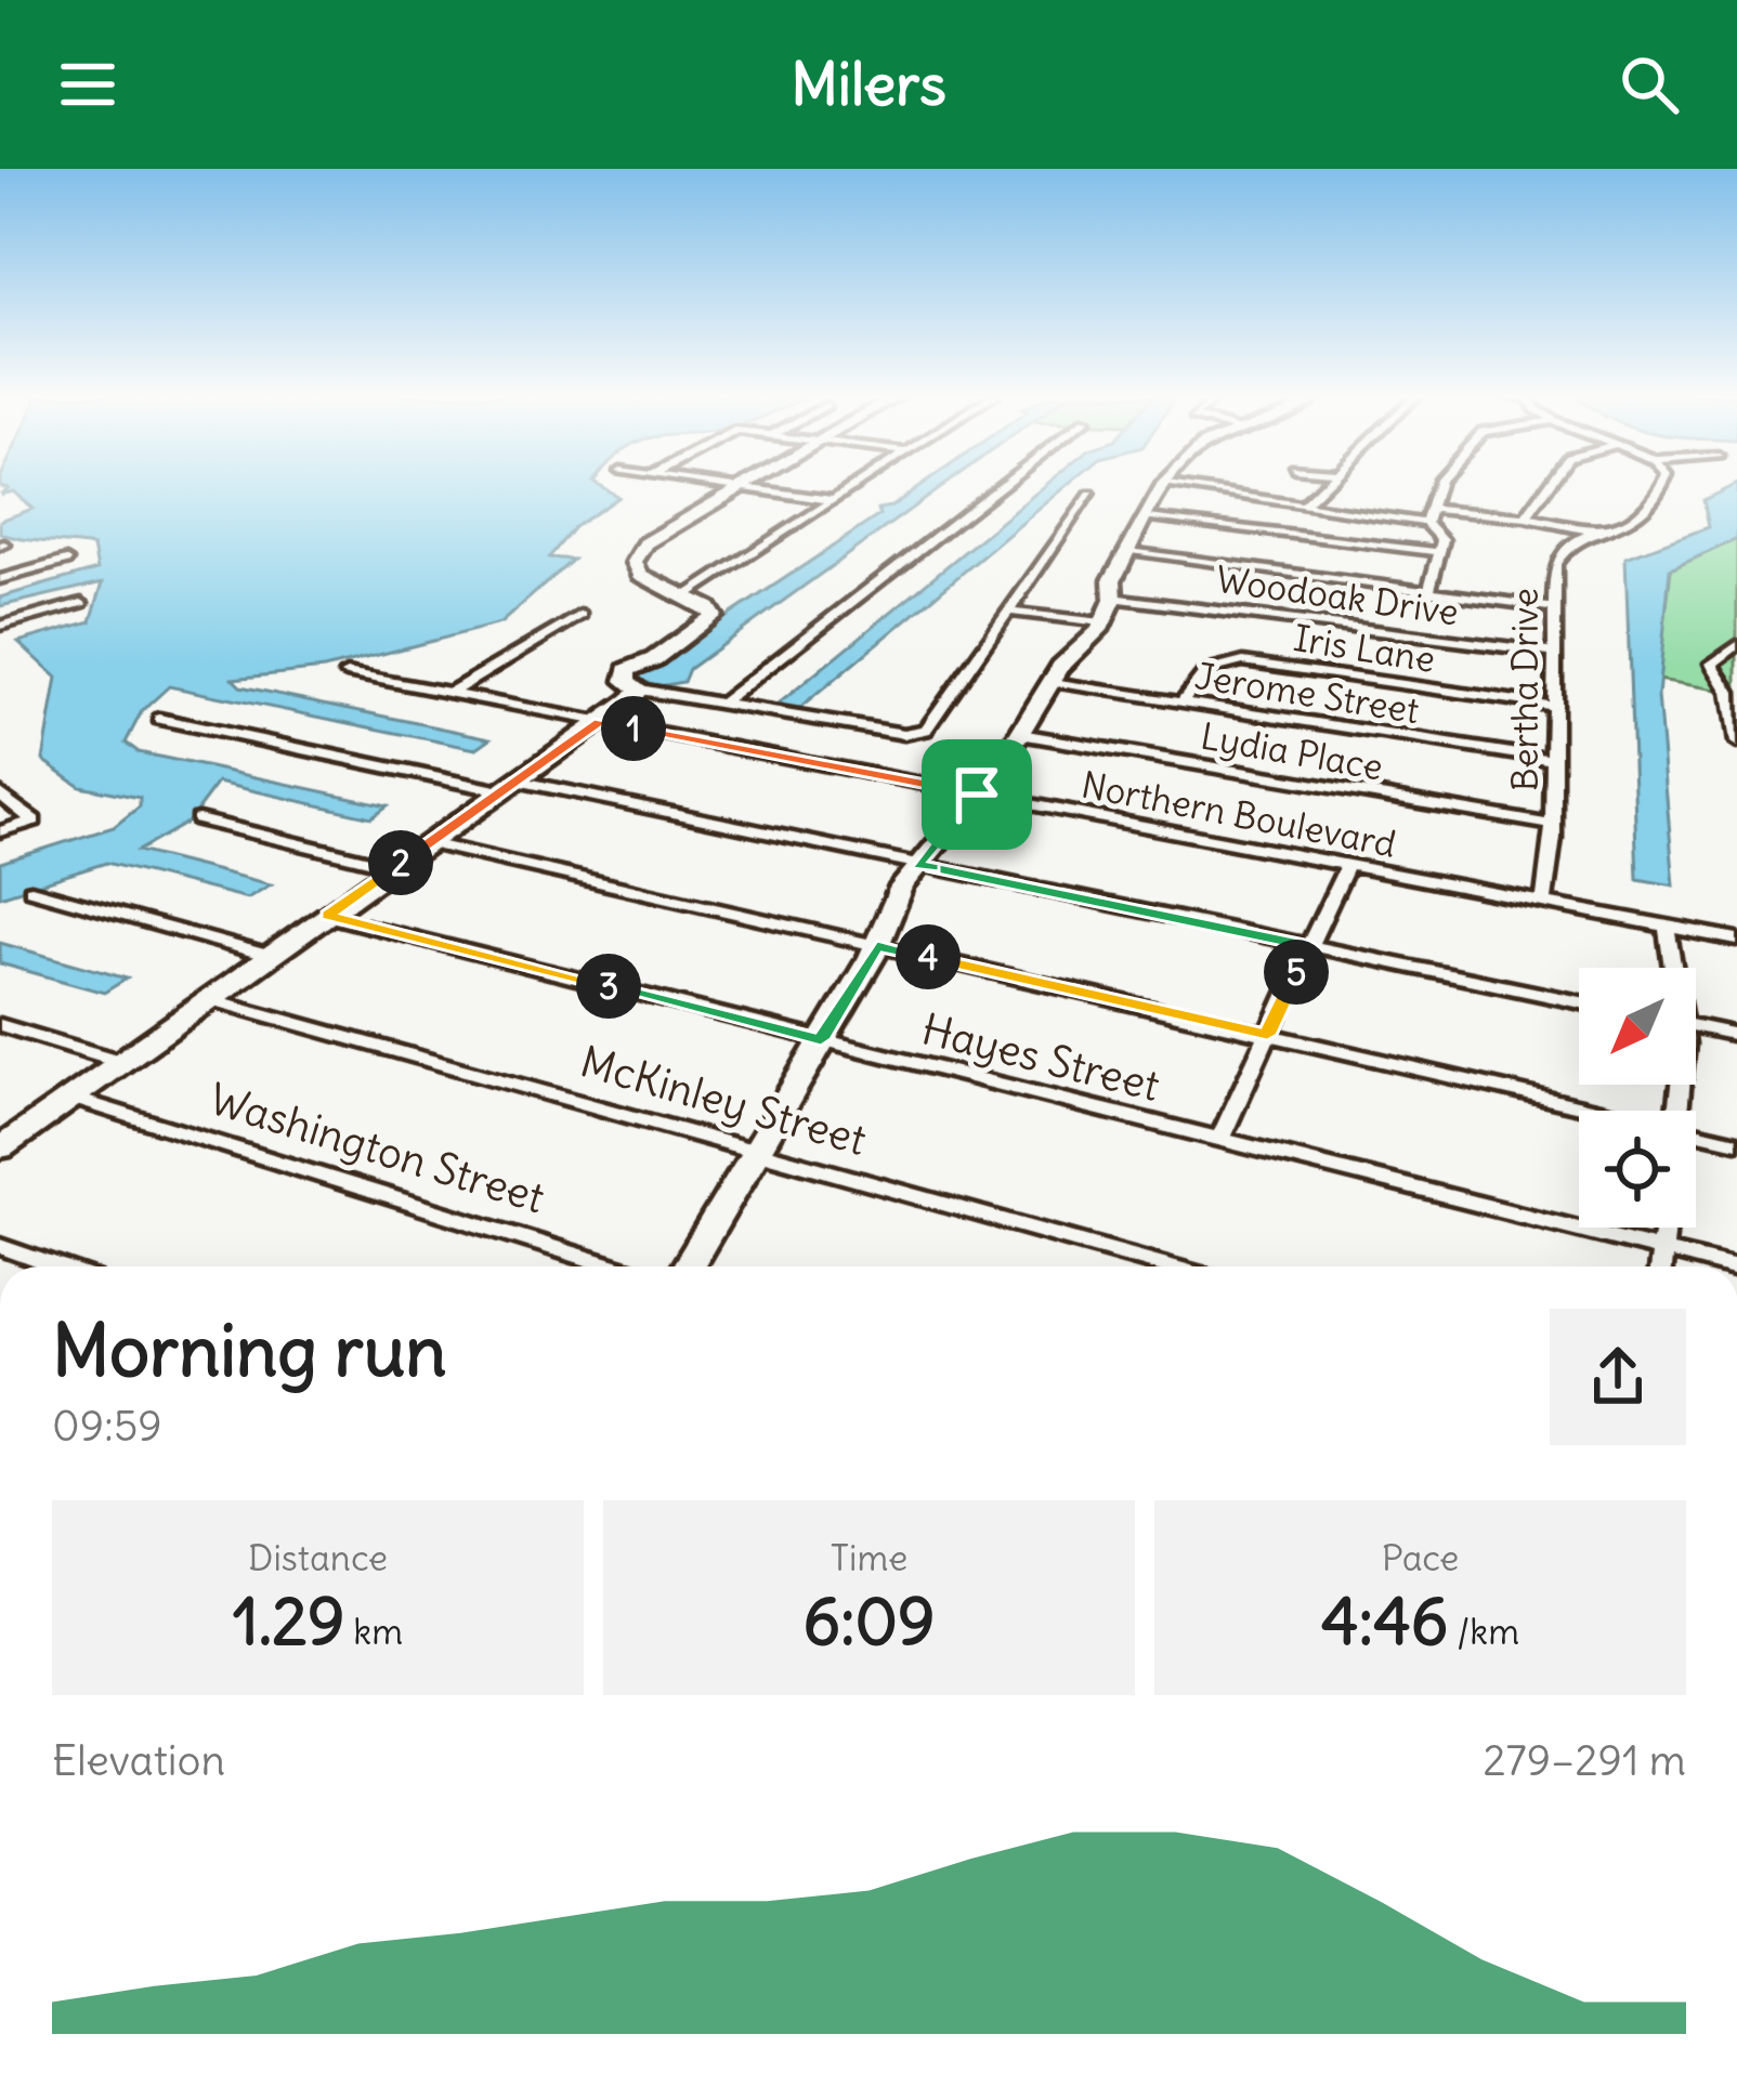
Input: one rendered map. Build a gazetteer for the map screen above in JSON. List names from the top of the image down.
{
  "streets": {
    "street": [
      "Woodoak Drive",
      "Iris Lane",
      "Bertha Drive",
      "Jerome Street",
      "Lydia Place",
      "Northern Boulevard",
      "Hayes Street",
      "McKinley Street",
      "Washington Street"
    ]
  },
  "crossings": [
    ["Woodoak Drive", "Bertha Drive"],
    ["Iris Lane", "Bertha Drive"],
    ["Iris Lane", "Jerome Street"],
    ["Bertha Drive", "Jerome Street"],
    ["Bertha Drive", "Lydia Place"],
    ["Bertha Drive", "Northern Boulevard"]
  ],
  "north": "bottom left",
  "page": {
    "header": "Milers",
    "pins": [
      "1",
      "2",
      "4",
      "5",
      "3"
    ],
    "heading": ["Morning run", "09:59"],
    "stats": [
      ["Distance", "1.29 km"],
      ["Time", "6:09"],
      ["Pace", "4:46 /km"]
    ],
    "chart": ["Elevation", "279–291 m"]
  }
}
